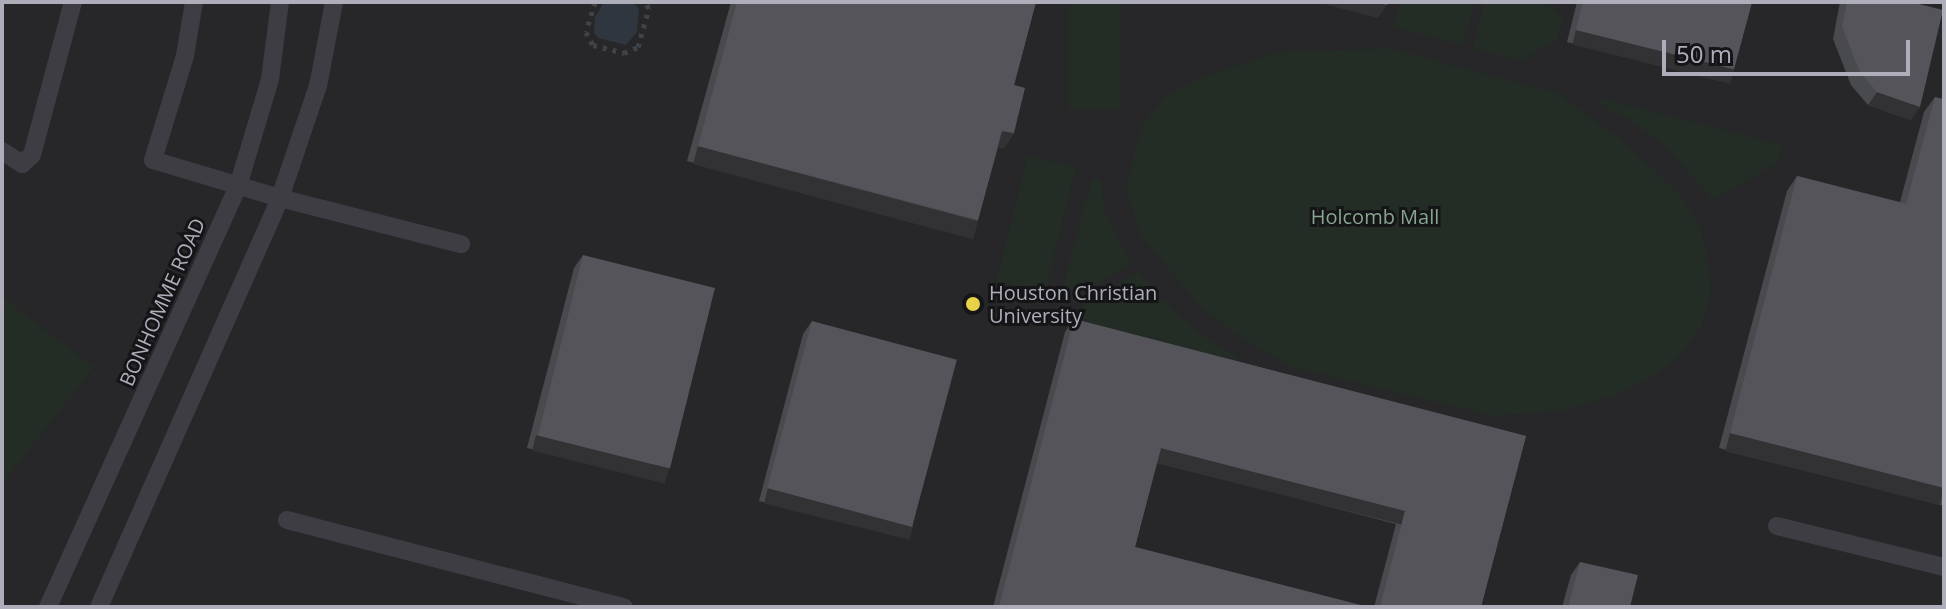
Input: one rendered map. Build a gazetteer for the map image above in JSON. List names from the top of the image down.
{
  "streets": {
    "lane": ["BONHOMME ROAD"]
  },
  "parks": ["Holcomb Mall"],
  "places": ["Houston Christian University"],
  "scale_bar": "50 m"
}
